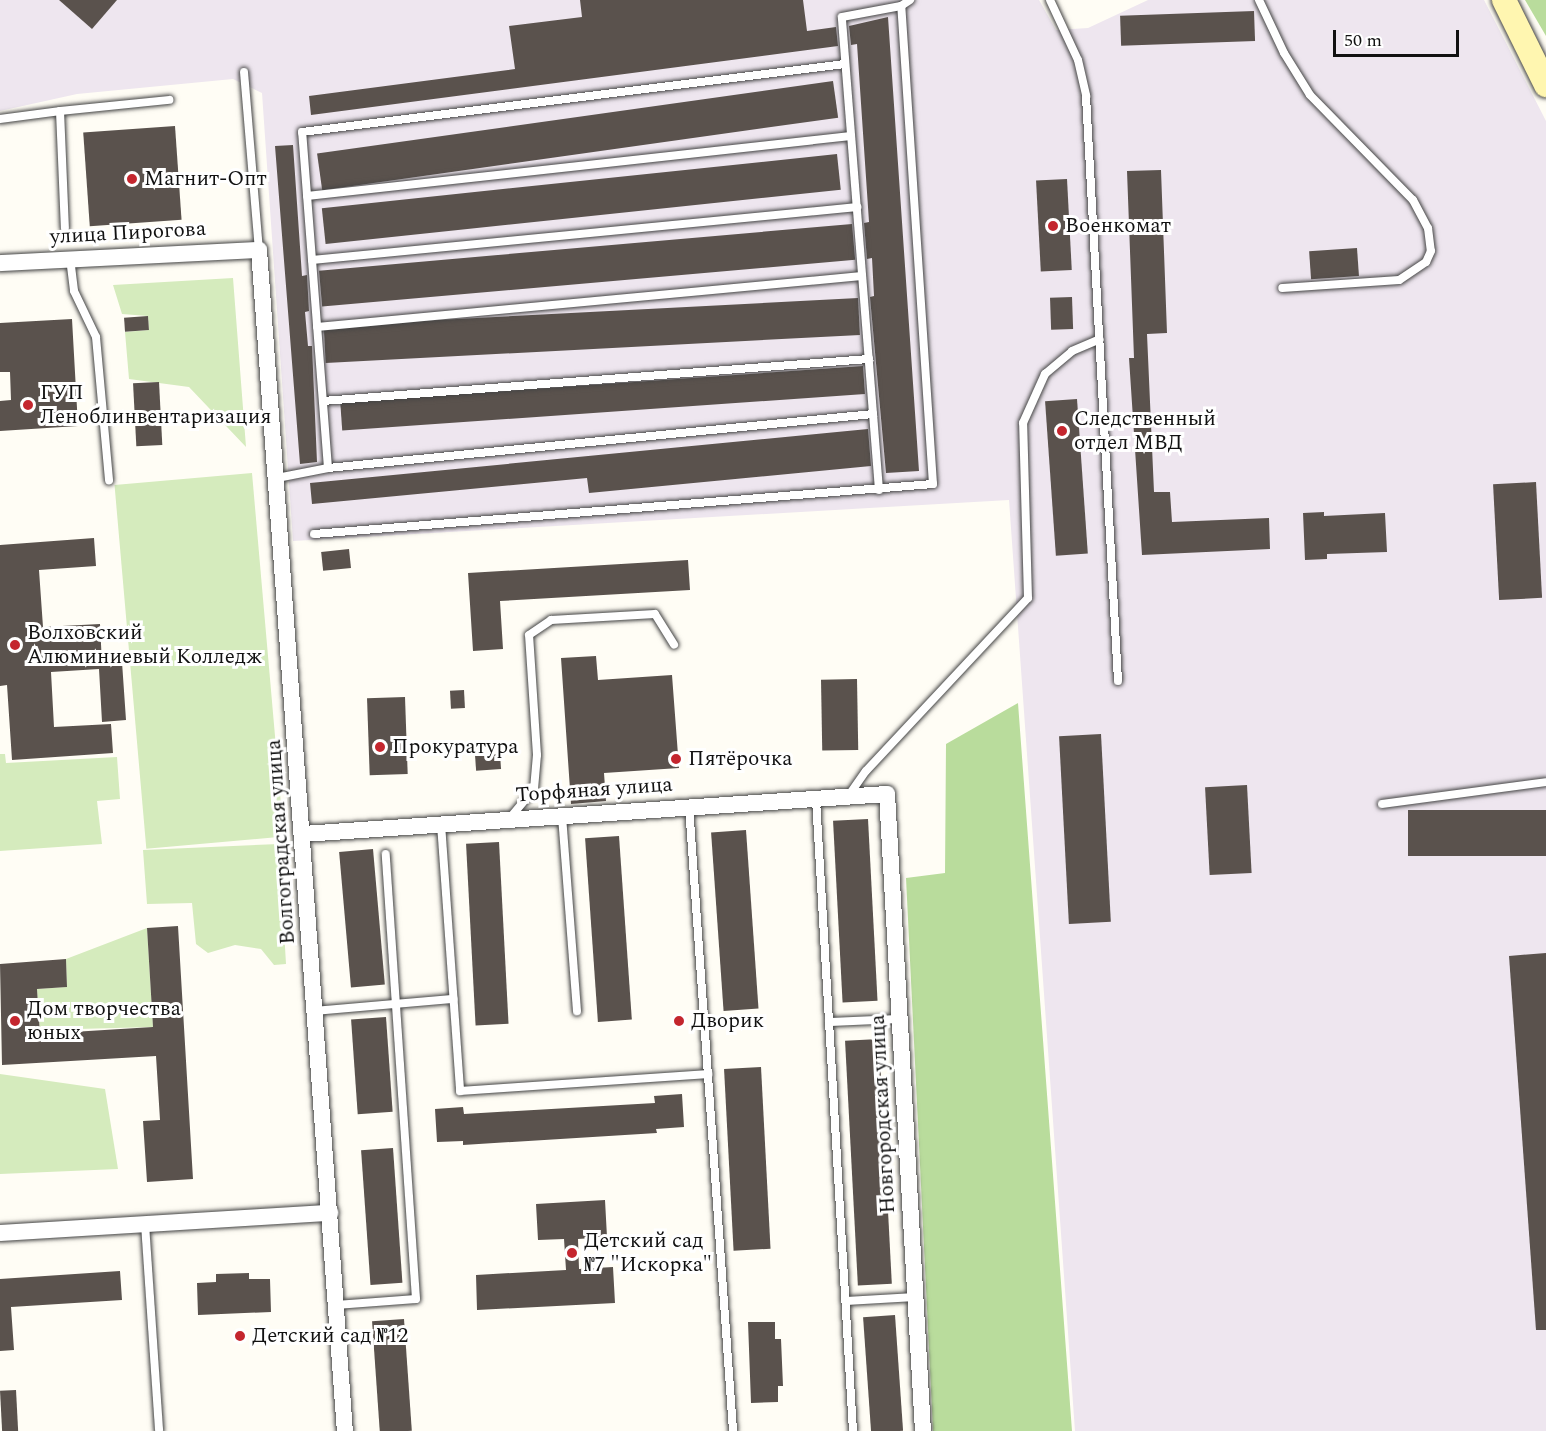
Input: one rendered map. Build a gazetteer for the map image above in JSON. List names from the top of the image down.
{
  "streets": {
    "street": [
      "улица Пирогова",
      "Торфяная улица",
      "Волгоградская улица",
      "Новгородская улица"
    ]
  },
  "crossings": [
    ["улица Пирогова", "Волгоградская улица"],
    ["Торфяная улица", "Волгоградская улица"],
    ["Торфяная улица", "Новгородская улица"]
  ],
  "places": [
    "Магнит-Опт",
    "Военкомат",
    "ГУП Леноблинвентаризация",
    "Следственный отдел МВД",
    "Волховский Алюминиевый Колледж",
    "Прокуратура",
    "Пятёрочка",
    "Дом творчества юных",
    "Дворик",
    "Детский cад №7 \"Искорка\"",
    "Детский cад №12"
  ],
  "scale_bar": "50 m"
}
